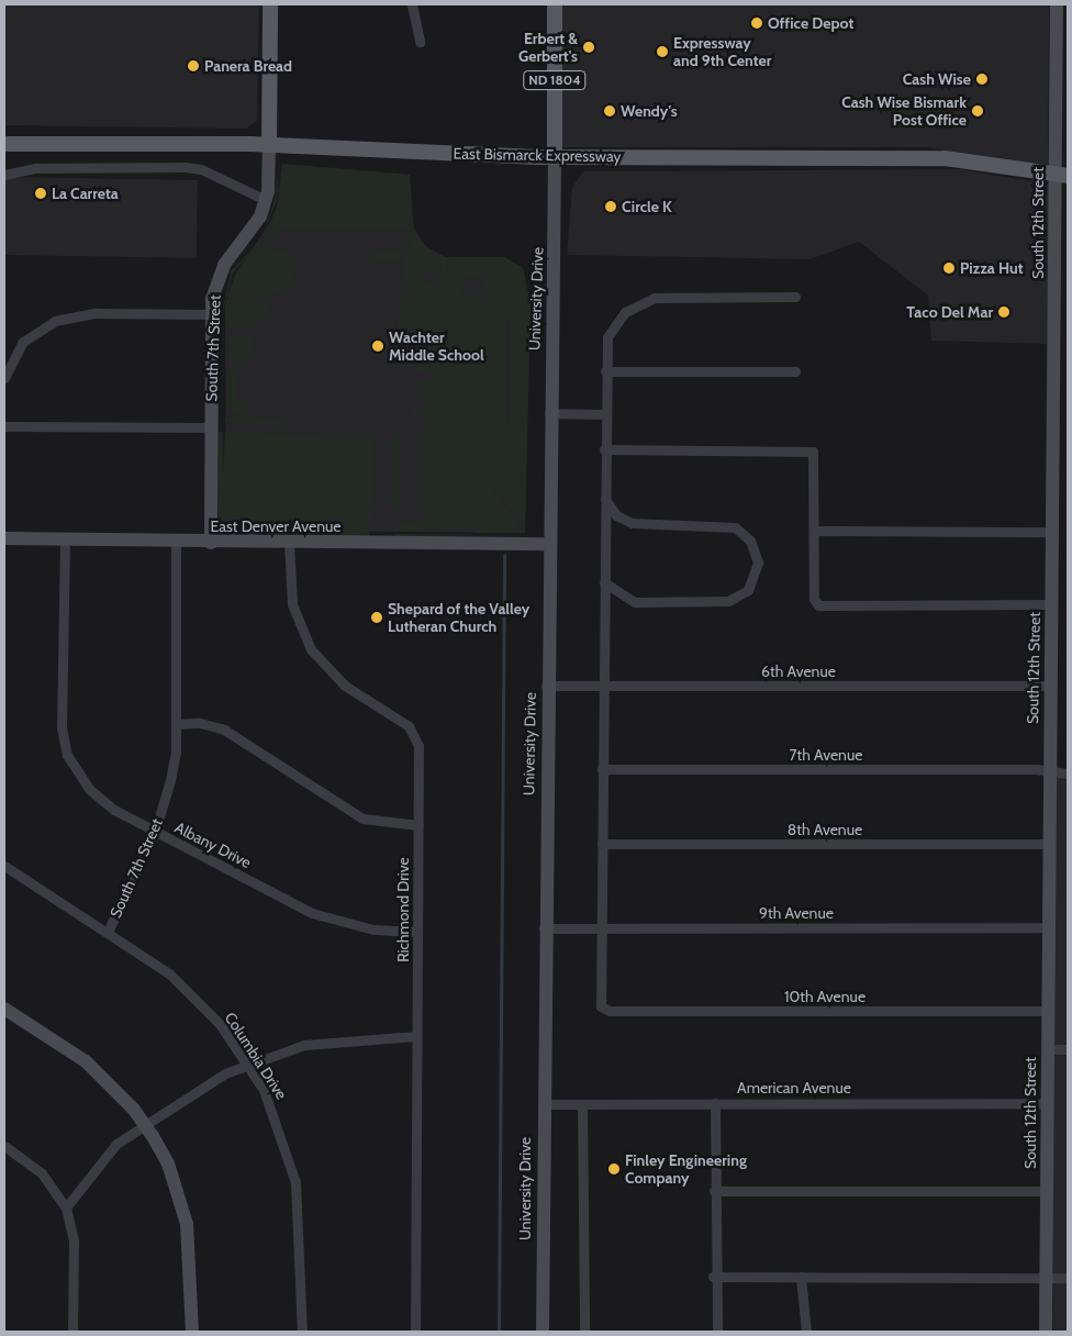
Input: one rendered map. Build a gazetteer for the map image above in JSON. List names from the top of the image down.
{
  "streets": {
    "main road": ["ND 1804", "East Bismarck Expressway", "South 7th Street"],
    "street": [
      "South 12th Street",
      "University Drive",
      "East Denver Avenue",
      "6th Avenue",
      "7th Avenue",
      "8th Avenue",
      "Albany Drive",
      "Richmond Drive",
      "9th Avenue",
      "10th Avenue",
      "Columbia Drive",
      "American Avenue"
    ]
  },
  "crossings": [
    ["ND 1804", "East Bismarck Expressway"],
    ["ND 1804", "University Drive"],
    ["East Bismarck Expressway", "South 12th Street"],
    ["East Bismarck Expressway", "University Drive"],
    ["East Bismarck Expressway", "South 7th Street"],
    ["South 12th Street", "6th Avenue"],
    ["South 12th Street", "7th Avenue"],
    ["South 12th Street", "8th Avenue"],
    ["South 12th Street", "9th Avenue"],
    ["South 12th Street", "10th Avenue"],
    ["South 12th Street", "American Avenue"],
    ["University Drive", "East Denver Avenue"],
    ["University Drive", "6th Avenue"],
    ["University Drive", "9th Avenue"],
    ["University Drive", "American Avenue"],
    ["South 7th Street", "East Denver Avenue"],
    ["South 7th Street", "Albany Drive"],
    ["South 7th Street", "Columbia Drive"],
    ["East Denver Avenue", "Albany Drive"],
    ["East Denver Avenue", "Richmond Drive"],
    ["Albany Drive", "Richmond Drive"],
    ["9th Avenue", "10th Avenue"]
  ],
  "places": [
    "Office Depot",
    "Erbert & Gerbert's",
    "Expressway and 9th Center",
    "Panera Bread",
    "Cash Wise",
    "Wendy's",
    "Cash Wise Bismark Post Office",
    "La Carreta",
    "Circle K",
    "Pizza Hut",
    "Taco Del Mar",
    "Wachter Middle School",
    "Shepard of the Valley Lutheran Church",
    "Finley Engineering Company"
  ]
}
